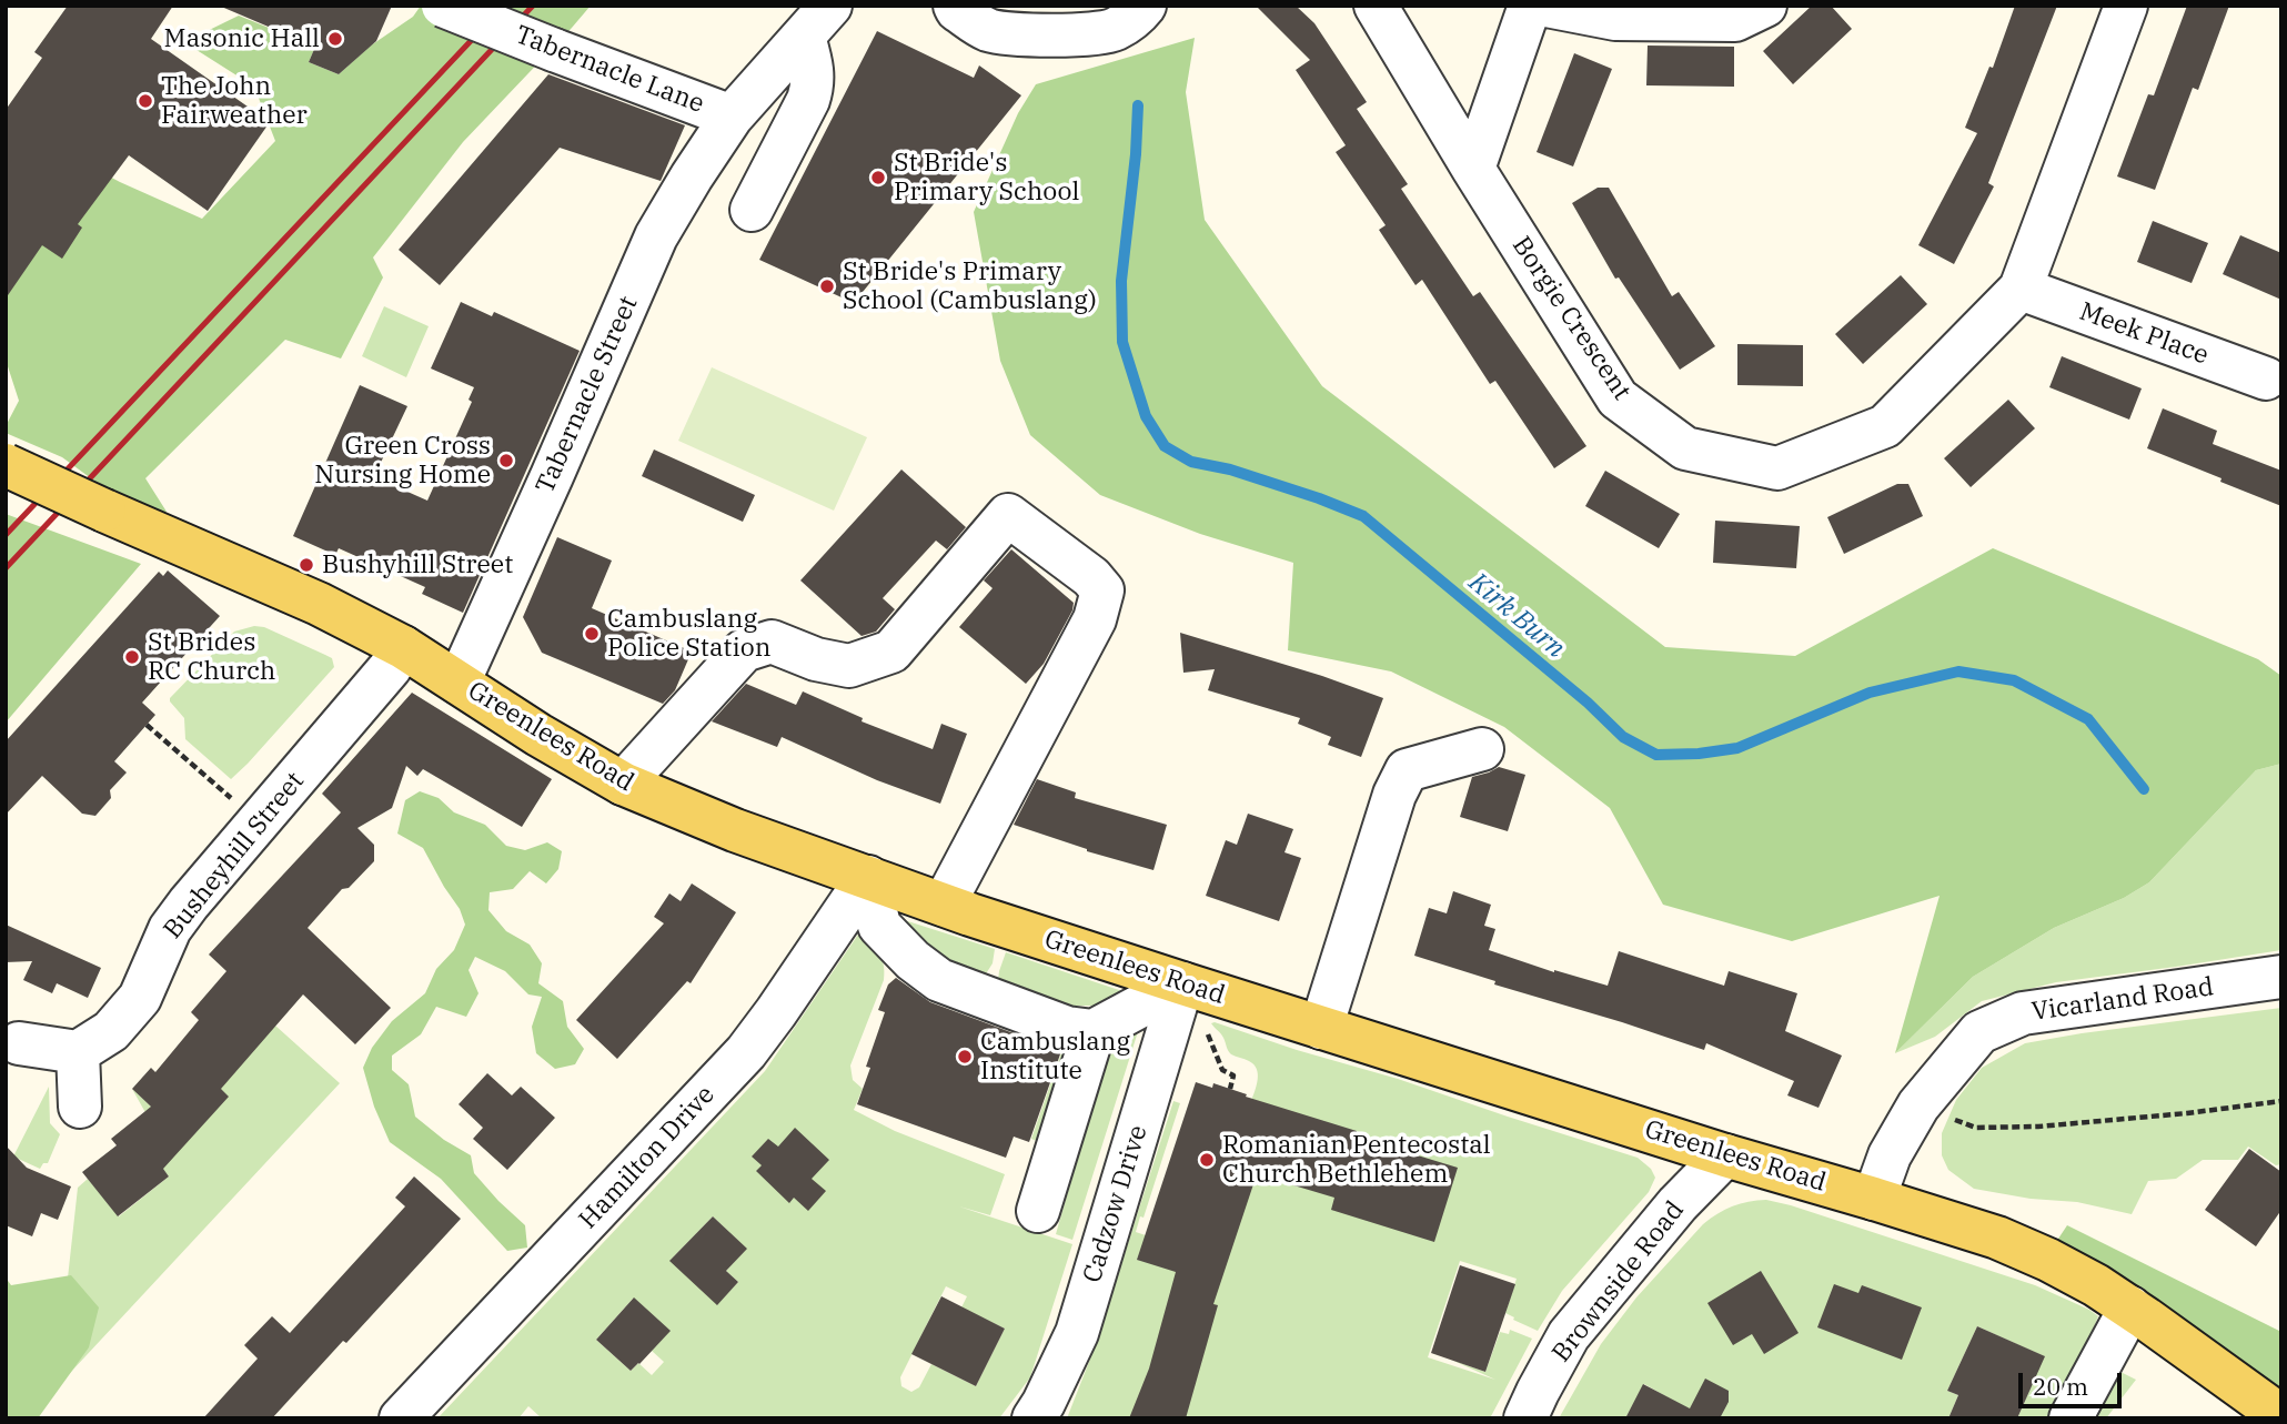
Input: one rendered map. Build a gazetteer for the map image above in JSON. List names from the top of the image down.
{
  "streets": {
    "main road": ["Greenlees Road"],
    "street": [
      "Tabernacle Lane",
      "Borgie Crescent",
      "Meek Place",
      "Tabernacle Street",
      "Busheyhill Street",
      "Vicarland Road",
      "Hamilton Drive",
      "Cadzow Drive",
      "Brownside Road"
    ]
  },
  "crossings": [
    ["Tabernacle Lane", "Tabernacle Street"],
    ["Borgie Crescent", "Meek Place"],
    ["Tabernacle Street", "Greenlees Road"],
    ["Greenlees Road", "Busheyhill Street"],
    ["Greenlees Road", "Vicarland Road"],
    ["Greenlees Road", "Hamilton Drive"],
    ["Greenlees Road", "Cadzow Drive"],
    ["Greenlees Road", "Brownside Road"]
  ],
  "water": ["Kirk Burn"],
  "places": [
    "Masonic Hall",
    "The John Fairweather",
    "St Bride's Primary School",
    "St Bride's Primary School (Cambuslang)",
    "Green Cross Nursing Home",
    "Bushyhill Street",
    "Cambuslang Police Station",
    "St Brides RC Church",
    "Cambuslang Institute",
    "Romanian Pentecostal Church Bethlehem"
  ],
  "scale_bar": "20 m"
}
